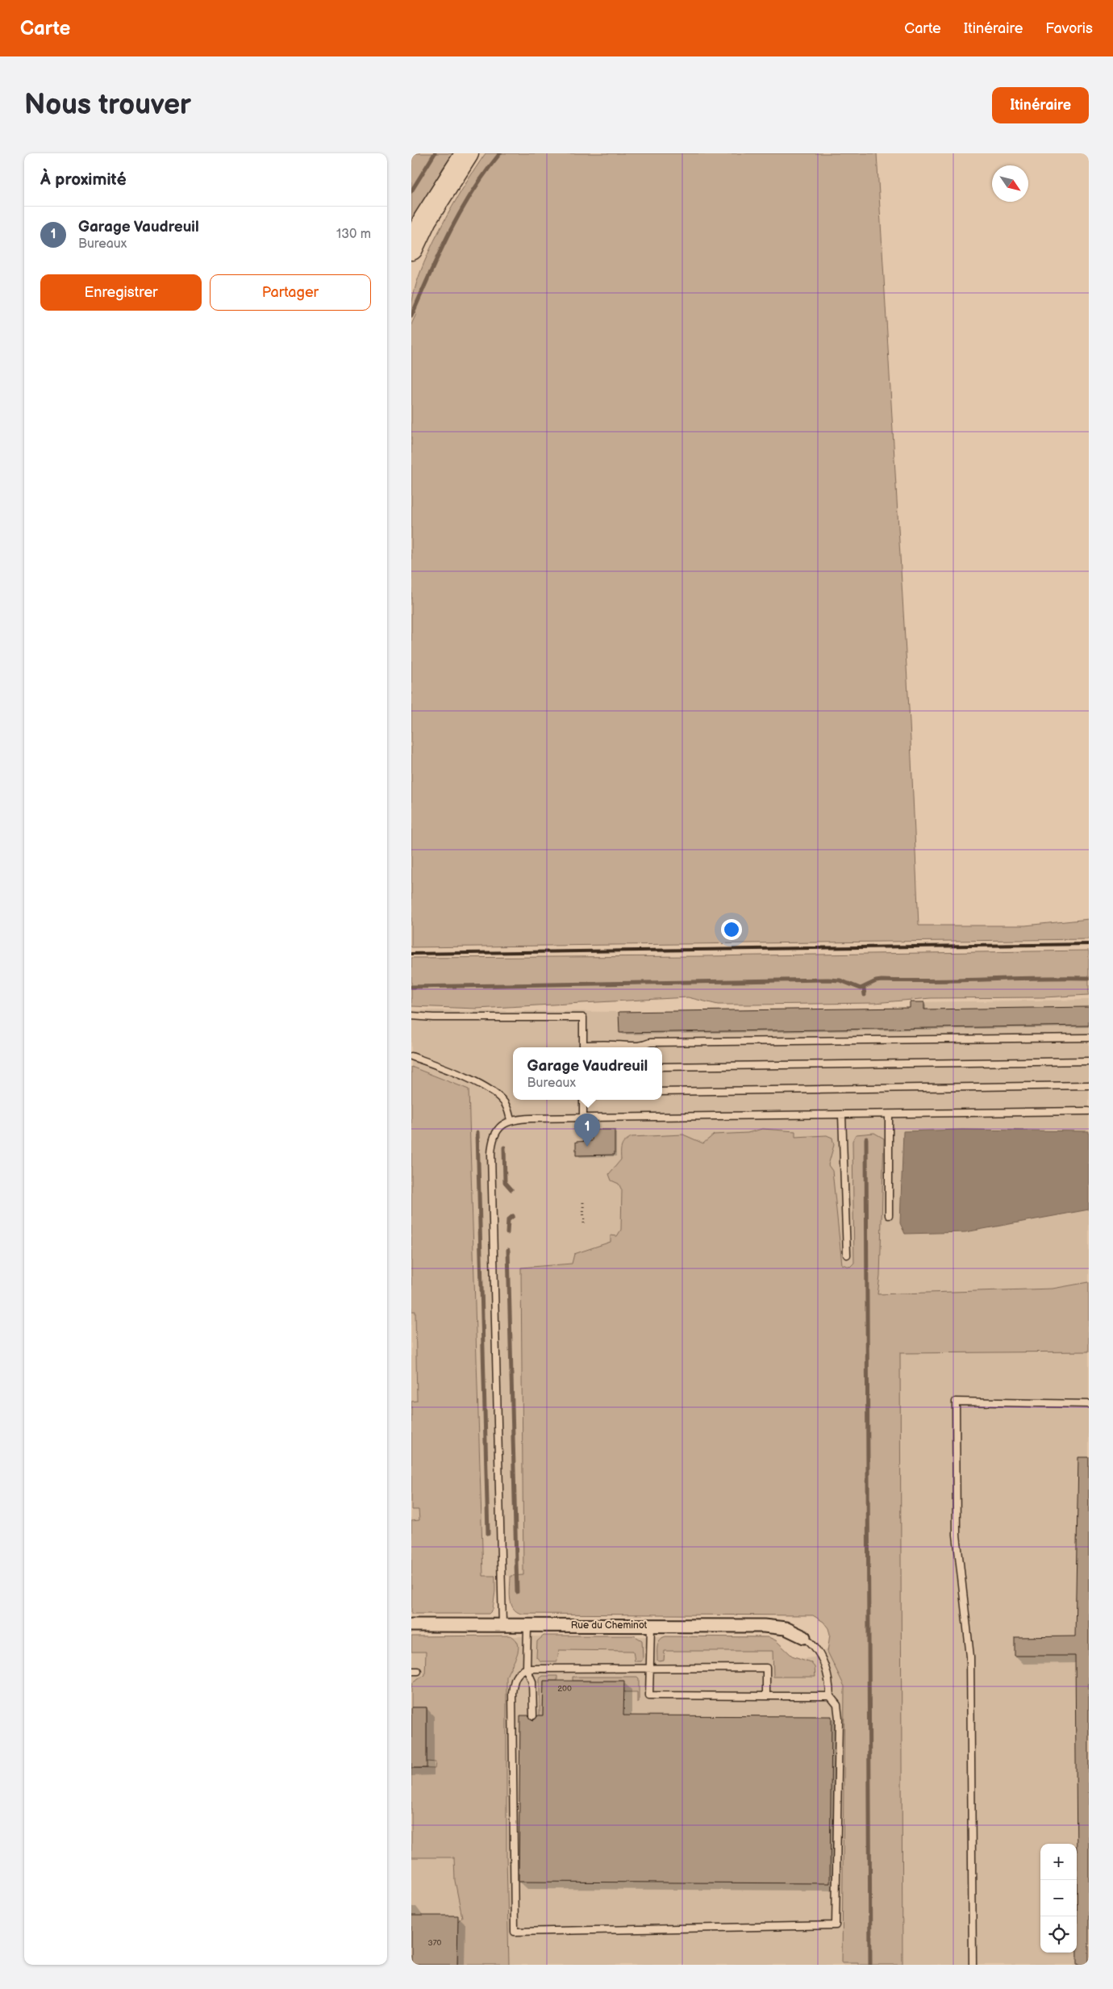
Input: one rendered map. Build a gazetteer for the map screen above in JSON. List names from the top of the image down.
{
  "streets": {
    "street": ["Rue du Cheminot"]
  },
  "house_numbers": ["200", "370"],
  "north": "bottom right",
  "page": {
    "header": "Carte",
    "nav": ["Carte", "Itinéraire", "Favoris"],
    "buttons": [
      "Itinéraire",
      ["Enregistrer", "Partager"]
    ],
    "title": "Nous trouver",
    "heading": "À proximité",
    "list": [
      {
        "mark": "1",
        "name": "Garage Vaudreuil",
        "note": "Bureaux",
        "value": "130 m"
      }
    ],
    "popup": ["Garage Vaudreuil", "Bureaux"],
    "pins": "1",
    "map_buttons": ["+", "−"]
  }
}
